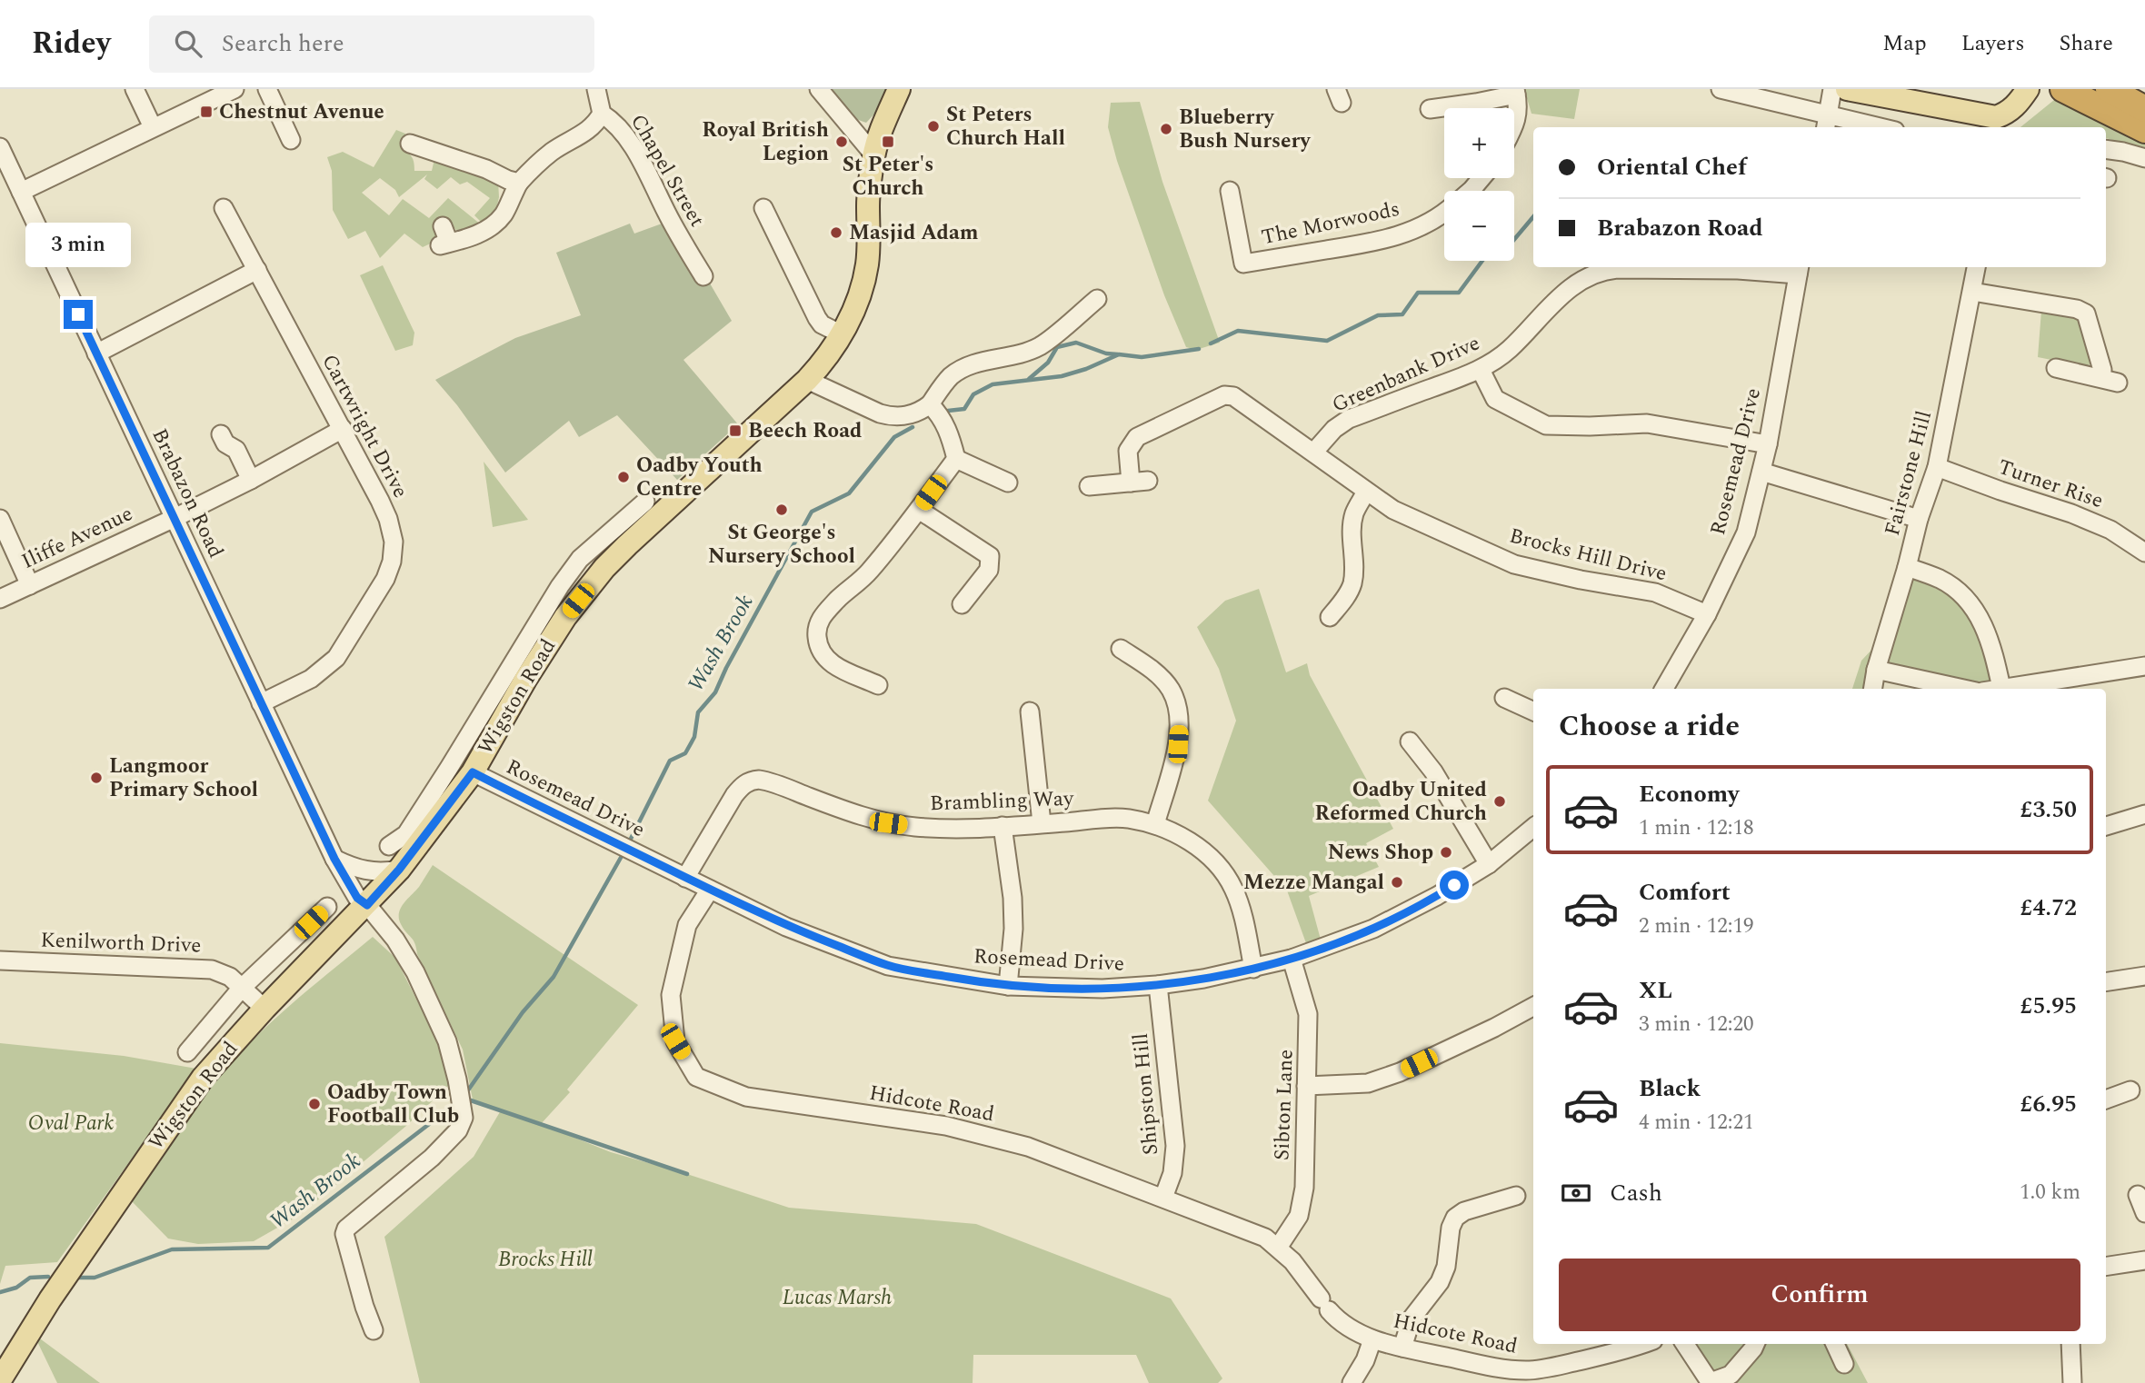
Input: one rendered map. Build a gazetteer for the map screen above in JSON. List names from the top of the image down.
{
  "streets": {
    "main road": ["Wigston Road"],
    "street": [
      "Chapel Street",
      "The Morwoods",
      "Greenbank Drive",
      "Cartwright Drive",
      "Rosemead Drive",
      "Fairstone Hill",
      "Turner Rise",
      "Brabazon Road",
      "Iliffe Avenue",
      "Brocks Hill Drive",
      "Brambling Way",
      "Kenilworth Drive",
      "Shipston Hill",
      "Hidcote Road",
      "Sibton Lane"
    ]
  },
  "crossings": [
    ["Greenbank Drive", "Rosemead Drive"],
    ["Greenbank Drive", "Brocks Hill Drive"],
    ["Cartwright Drive", "Brabazon Road"],
    ["Cartwright Drive", "Iliffe Avenue"],
    ["Rosemead Drive", "Brocks Hill Drive"],
    ["Rosemead Drive", "Wigston Road"],
    ["Rosemead Drive", "Brambling Way"],
    ["Rosemead Drive", "Shipston Hill"],
    ["Rosemead Drive", "Hidcote Road"],
    ["Rosemead Drive", "Sibton Lane"],
    ["Fairstone Hill", "Turner Rise"],
    ["Brabazon Road", "Iliffe Avenue"],
    ["Brabazon Road", "Wigston Road"],
    ["Wigston Road", "Kenilworth Drive"],
    ["Shipston Hill", "Hidcote Road"],
    ["Hidcote Road", "Sibton Lane"]
  ],
  "water": ["Wash Brook"],
  "parks": ["Oval Park", "Brocks Hill", "Lucas Marsh"],
  "places": {
    "transit": ["Chestnut Avenue", "St Peter's Church", "Beech Road"],
    "other": [
      "St Peters Church Hall",
      "Blueberry Bush Nursery",
      "Royal British Legion",
      "Masjid Adam",
      "Oadby Youth Centre",
      "St George's Nursery School",
      "Langmoor Primary School",
      "Oadby United Reformed Church",
      "News Shop",
      "Mezze Mangal",
      "Oadby Town Football Club"
    ]
  },
  "page": {
    "header": "Ridey",
    "search": "Search here",
    "nav": ["Map", "Layers", "Share"],
    "map_buttons": ["+", "−"],
    "banner": ["Oriental Chef", "Brabazon Road"],
    "bubble": "3 min",
    "heading": "Choose a ride",
    "list": [
      {
        "name": "Economy",
        "note": "1 min · 12:18",
        "value": "£3.50"
      },
      {
        "name": "Comfort",
        "note": "2 min · 12:19",
        "value": "£4.72"
      },
      {
        "name": "XL",
        "note": "3 min · 12:20",
        "value": "£5.95"
      },
      {
        "name": "Black",
        "note": "4 min · 12:21",
        "value": "£6.95"
      }
    ],
    "pay": ["Cash", "1.0 km"],
    "buttons": "Confirm"
  }
}
